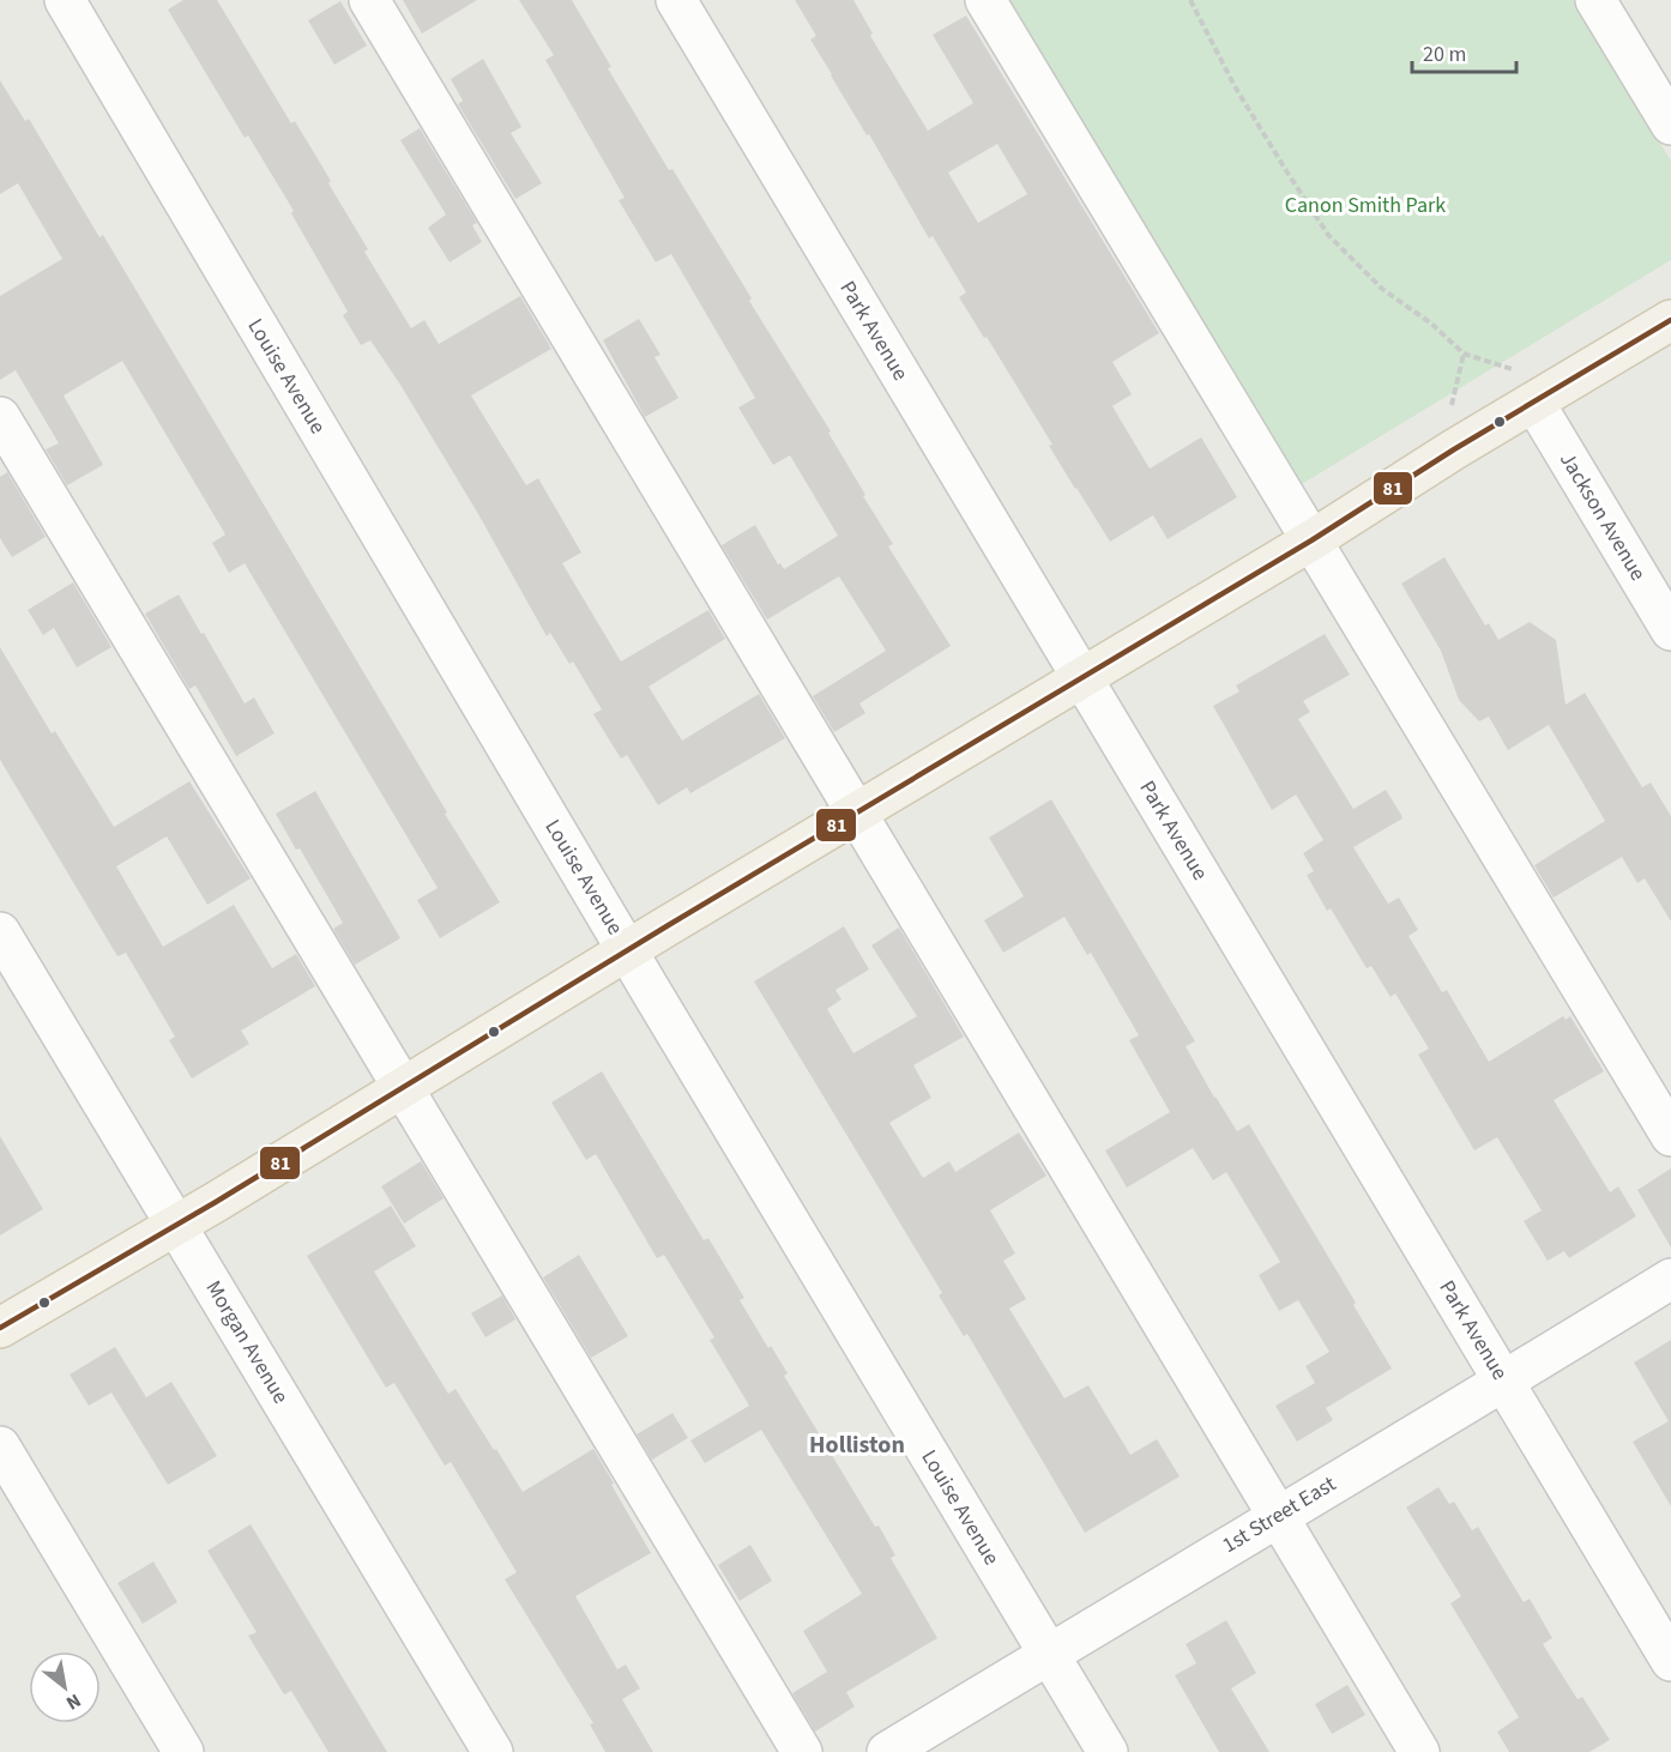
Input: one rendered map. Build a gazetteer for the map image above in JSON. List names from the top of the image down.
{
  "streets": {
    "street": [
      "Park Avenue",
      "Louise Avenue",
      "Jackson Avenue",
      "Morgan Avenue",
      "1st Street East"
    ]
  },
  "crossings": [
    ["Park Avenue", "1st Street East"],
    ["Louise Avenue", "1st Street East"]
  ],
  "districts": ["Holliston"],
  "parks": ["Canon Smith Park"],
  "lines": ["transit line 81"],
  "scale_bar": "20 m",
  "north": "bottom right"
}
